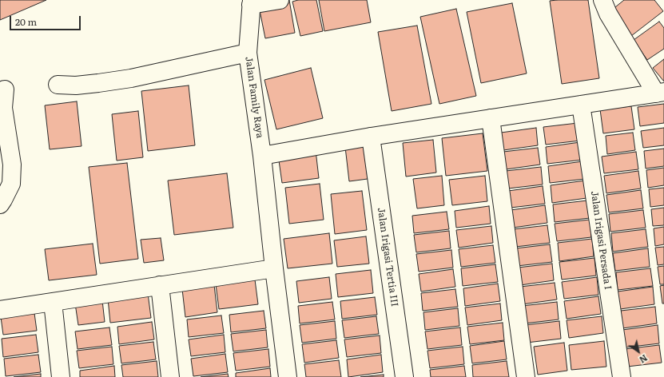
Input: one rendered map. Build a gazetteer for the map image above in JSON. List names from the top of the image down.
{
  "streets": {
    "street": ["Jalan Family Raya", "Jalan Irigasi Persada I", "Jalan Irigasi Tertia III"]
  },
  "scale_bar": "20 m",
  "north": "bottom right"
}
